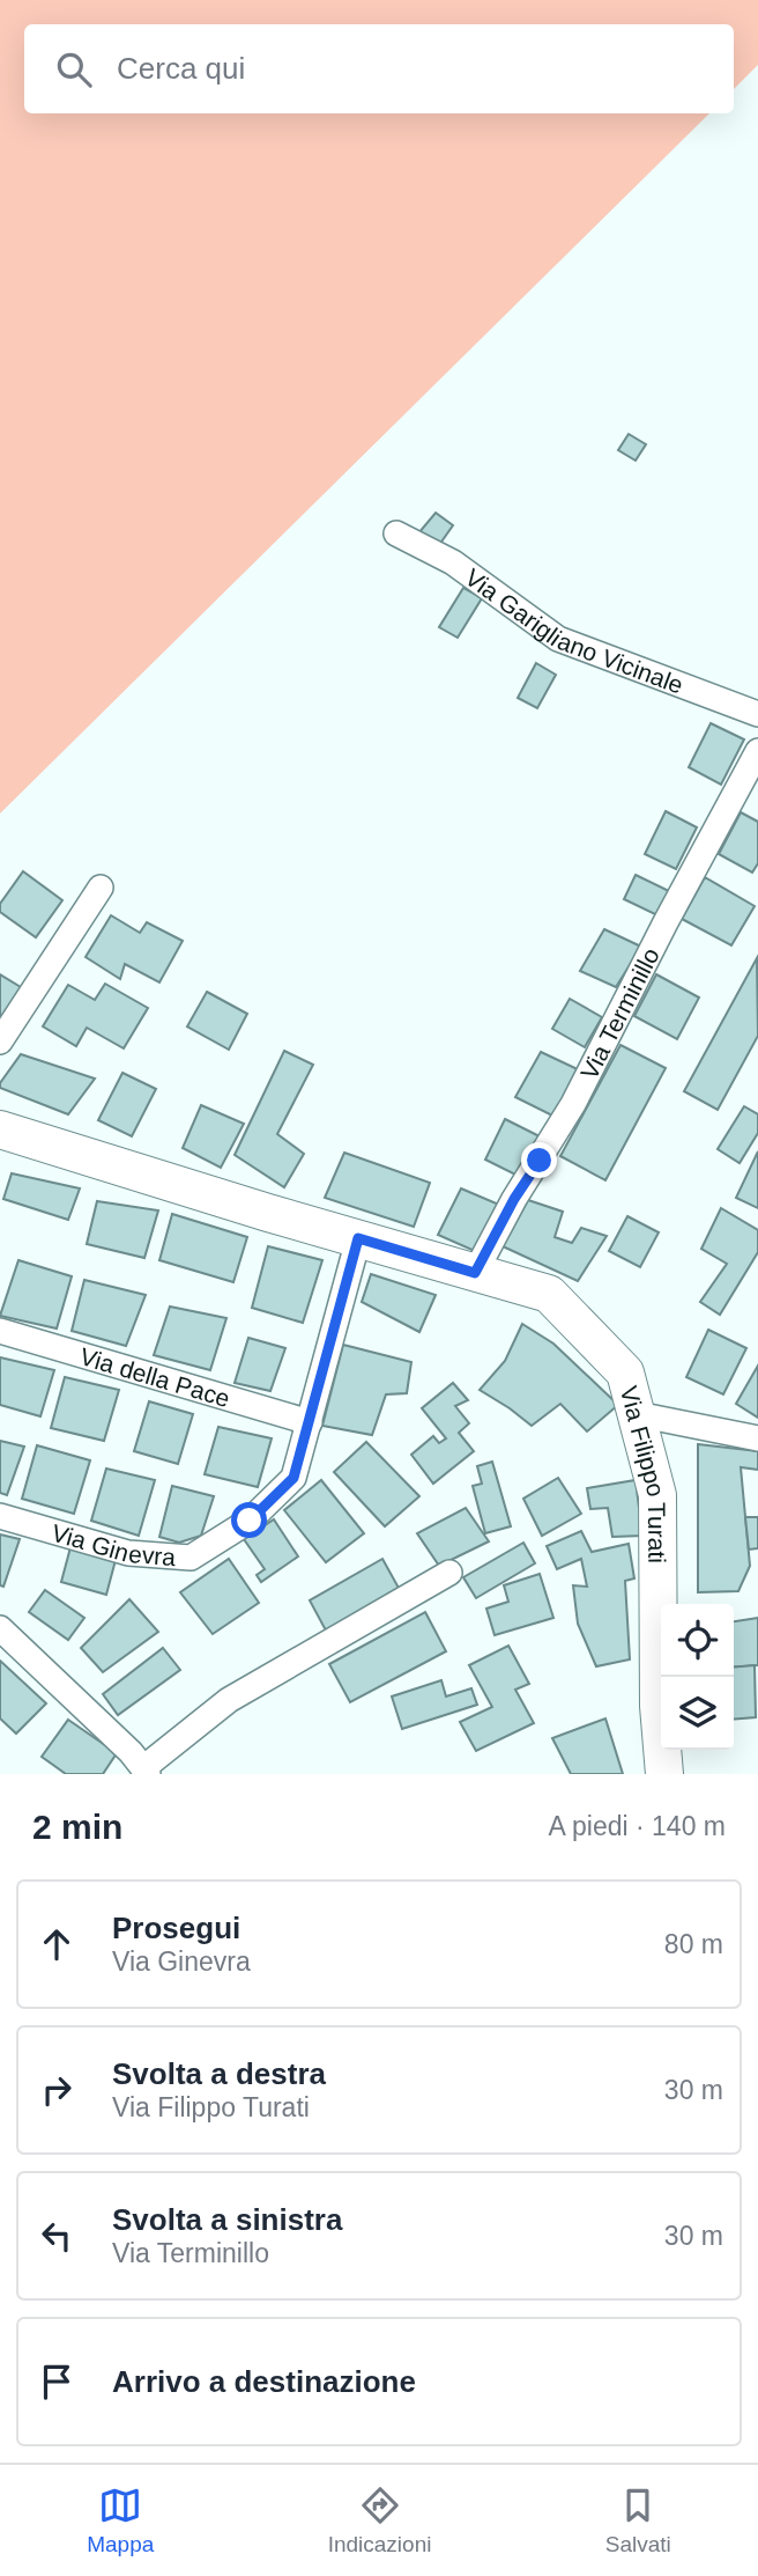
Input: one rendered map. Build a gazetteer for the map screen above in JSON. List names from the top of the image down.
{
  "streets": {
    "main road": ["Via Filippo Turati"],
    "street": [
      "Via Garigliano Vicinale",
      "Via Terminillo",
      "Via della Pace",
      "Via Ginevra"
    ]
  },
  "crossings": [
    ["Via Terminillo", "Via Filippo Turati"],
    ["Via della Pace", "Via Ginevra"],
    ["Via Filippo Turati", "Via Ginevra"]
  ],
  "page": {
    "search": "Cerca qui",
    "heading": ["2 min", "A piedi · 140 m"],
    "list": [
      ["Prosegui", "Via Ginevra", "80 m"],
      ["Svolta a destra", "Via Filippo Turati", "30 m"],
      ["Svolta a sinistra", "Via Terminillo", "30 m"],
      "Arrivo a destinazione"
    ],
    "nav": ["Mappa", "Indicazioni", "Salvati"]
  }
}
